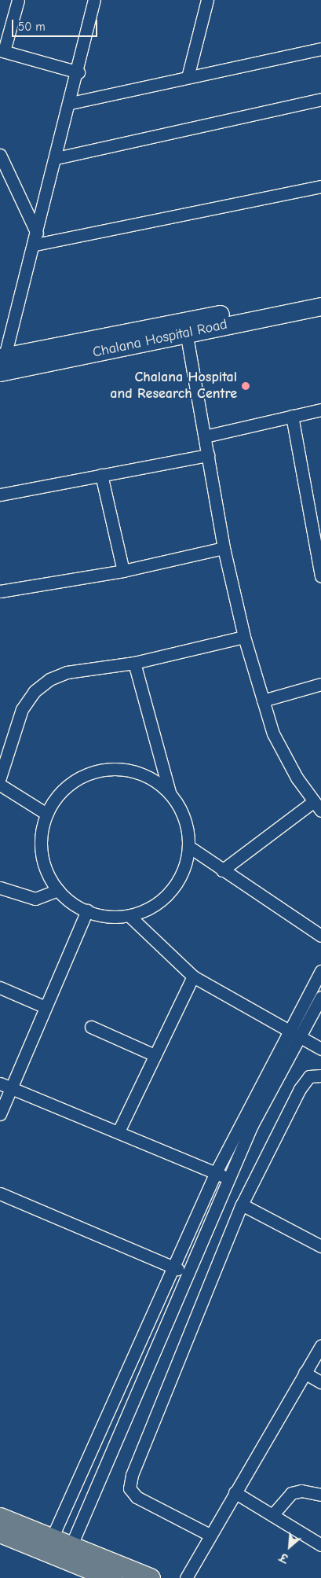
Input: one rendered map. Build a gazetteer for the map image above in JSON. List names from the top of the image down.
{
  "streets": {
    "street": ["Chalana Hospital Road"]
  },
  "places": ["Chalana Hospital and Research Centre"],
  "scale_bar": "50 m",
  "north": "bottom left"
}
